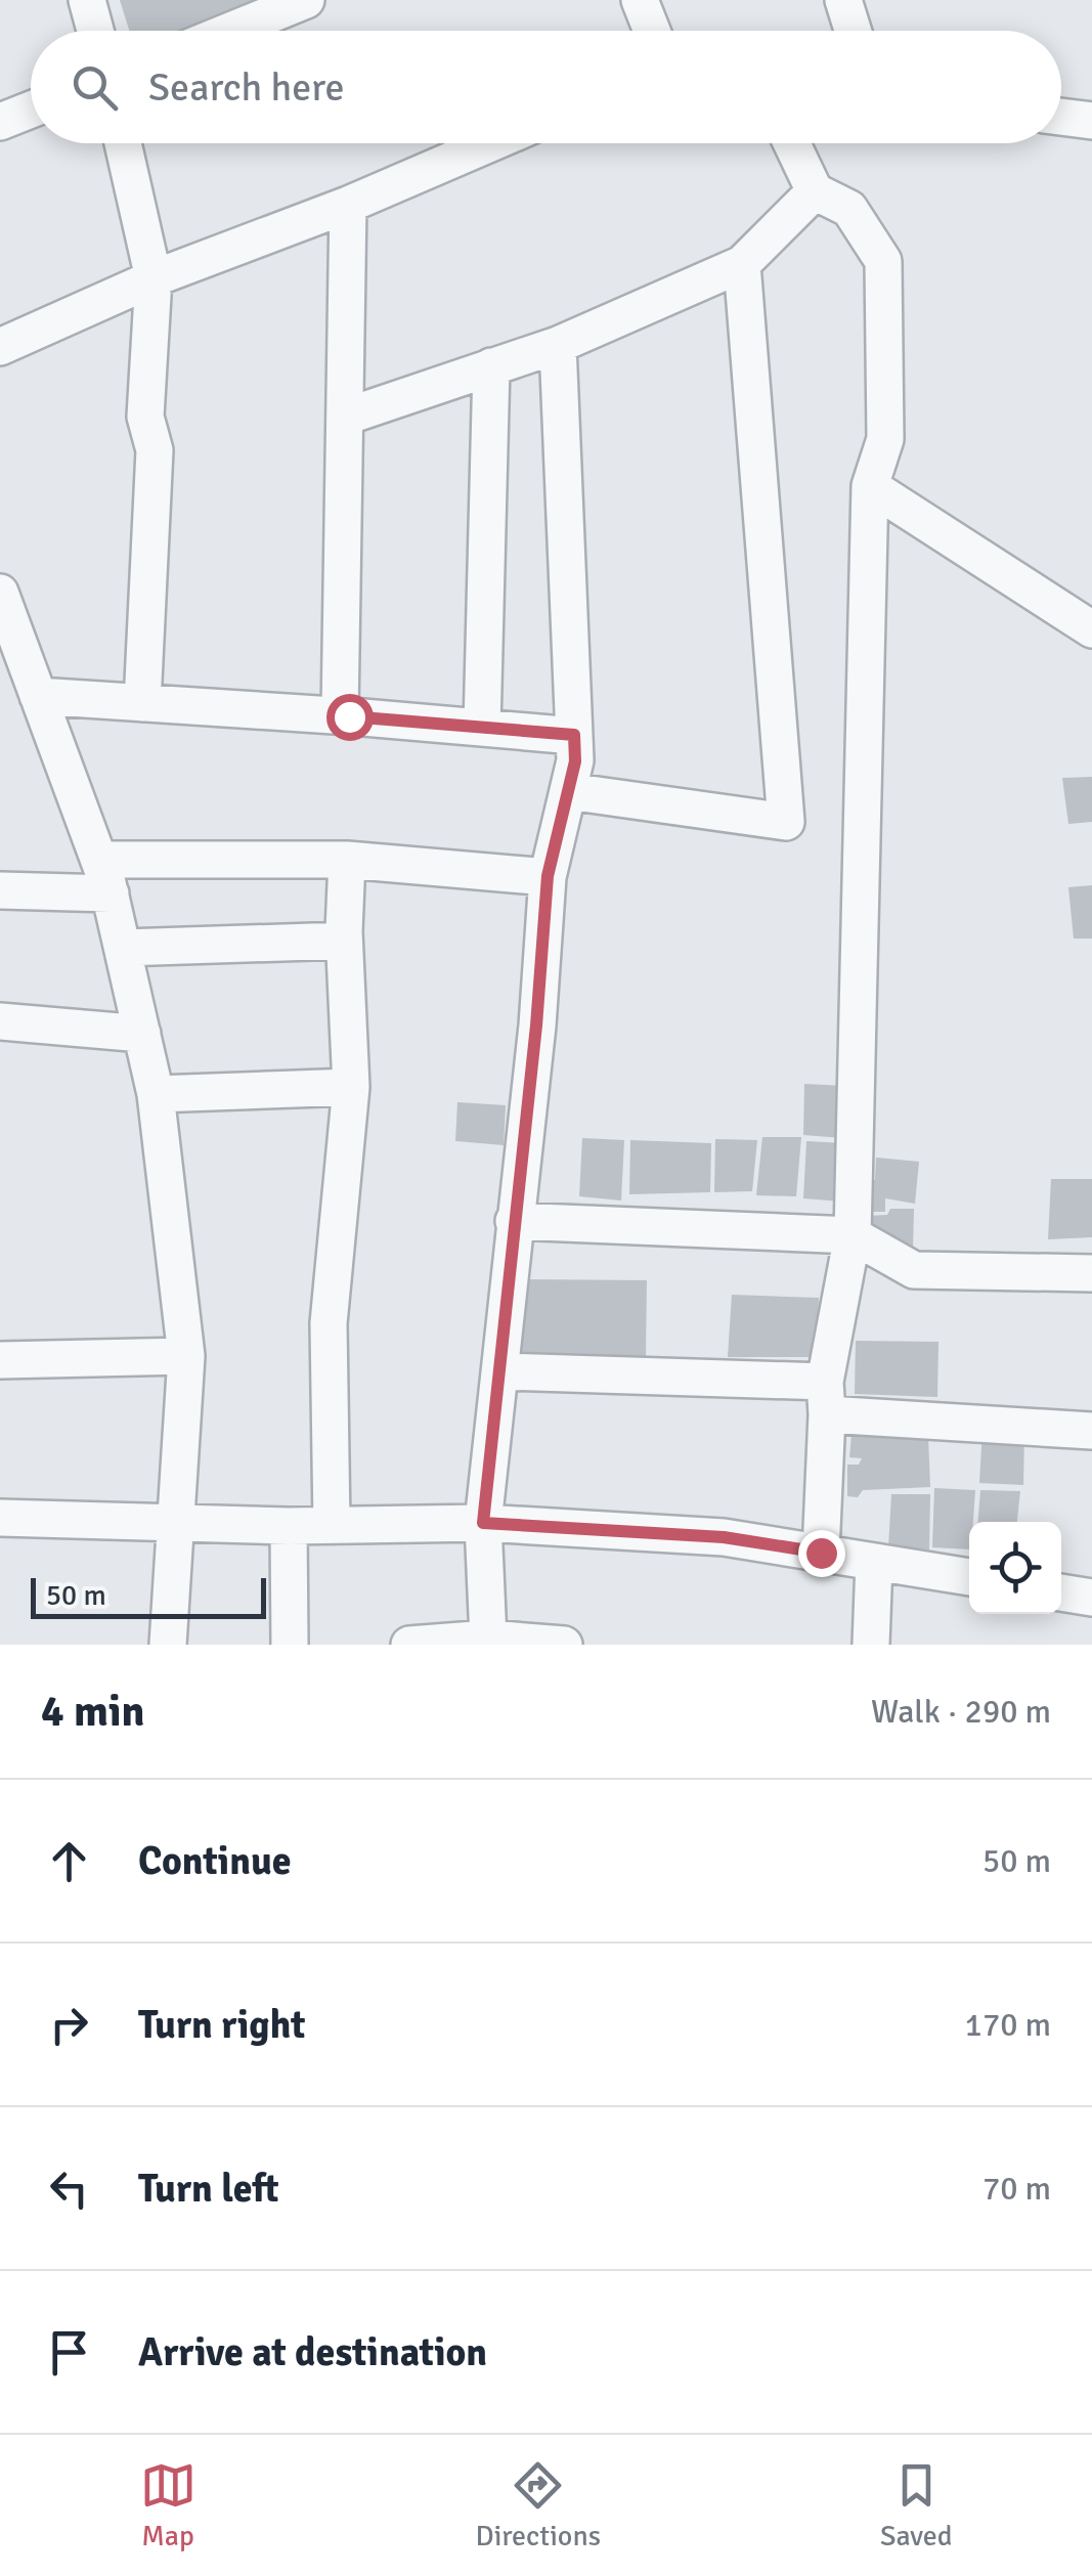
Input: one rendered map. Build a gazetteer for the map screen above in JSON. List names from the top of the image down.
{
  "scale_bar": "50 m",
  "page": {
    "search": "Search here",
    "scale": "50 m",
    "heading": ["4 min", "Walk · 290 m"],
    "list": [
      ["Continue", "50 m"],
      ["Turn right", "170 m"],
      ["Turn left", "70 m"],
      "Arrive at destination"
    ],
    "nav": ["Map", "Directions", "Saved"]
  }
}
